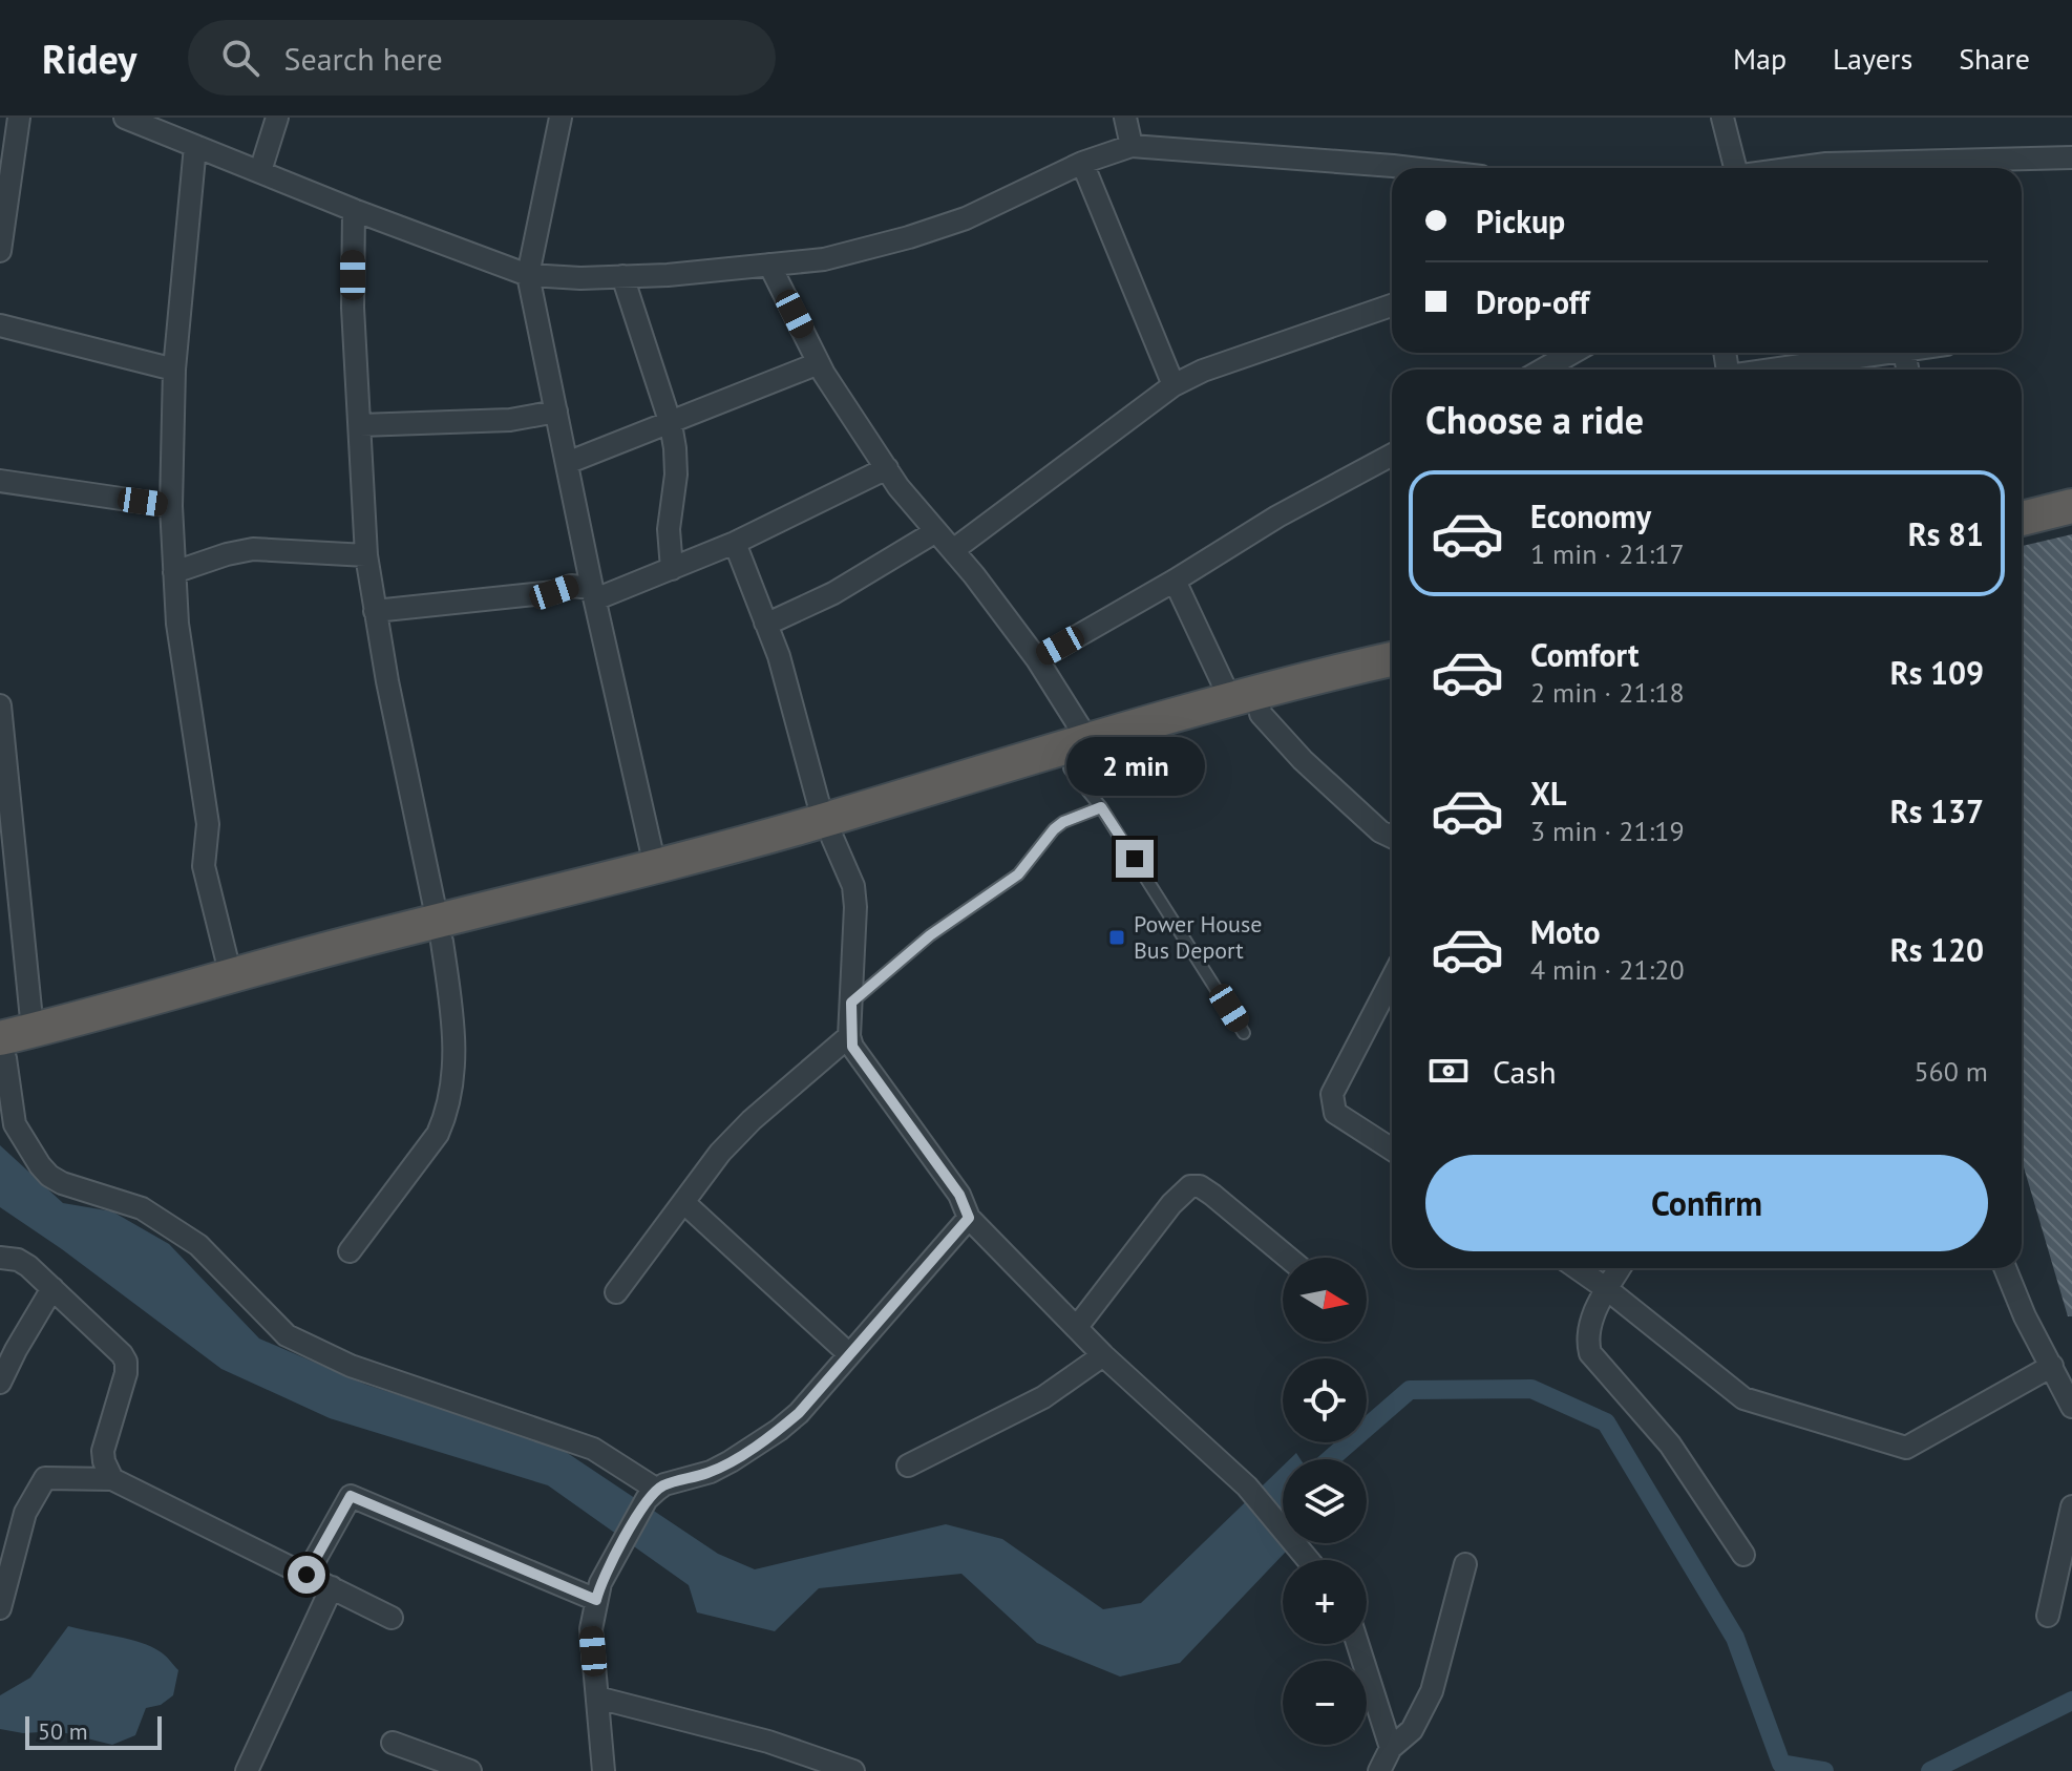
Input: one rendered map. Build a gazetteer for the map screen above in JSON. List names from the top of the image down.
{
  "places": {
    "transit": ["Power House Bus Deport"]
  },
  "scale_bar": "50 m",
  "north": "right",
  "page": {
    "header": "Ridey",
    "search": "Search here",
    "nav": ["Map", "Layers", "Share"],
    "banner": ["Pickup", "Drop-off"],
    "heading": "Choose a ride",
    "list": [
      {
        "name": "Economy",
        "note": "1 min · 21:17",
        "value": "Rs 81"
      },
      {
        "name": "Comfort",
        "note": "2 min · 21:18",
        "value": "Rs 109"
      },
      {
        "name": "XL",
        "note": "3 min · 21:19",
        "value": "Rs 137"
      },
      {
        "name": "Moto",
        "note": "4 min · 21:20",
        "value": "Rs 120"
      }
    ],
    "bubble": "2 min",
    "pay": ["Cash", "560 m"],
    "buttons": "Confirm",
    "map_buttons": ["+", "−"],
    "scale": "50 m"
  }
}
